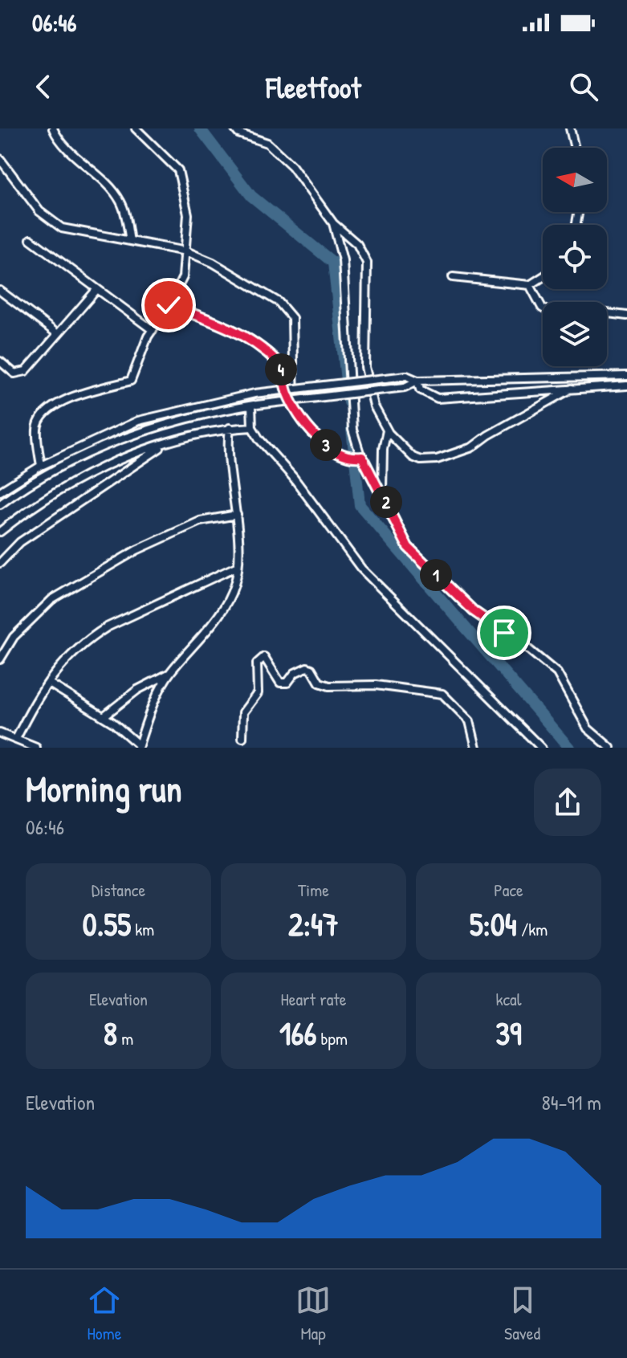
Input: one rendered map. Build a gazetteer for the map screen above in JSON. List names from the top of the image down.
{
  "north": "left",
  "page": {
    "status": "06:46",
    "header": "Fleetfoot",
    "pins": [
      "4",
      "3",
      "2",
      "1"
    ],
    "heading": ["Morning run", "06:46"],
    "stats": [
      ["Distance", "0.55 km"],
      ["Time", "2:47"],
      ["Pace", "5:04 /km"],
      ["Elevation", "8 m"],
      ["Heart rate", "166 bpm"],
      ["kcal", "39"]
    ],
    "chart": ["Elevation", "84–91 m"],
    "tabs": ["Home", "Map", "Saved"]
  }
}
